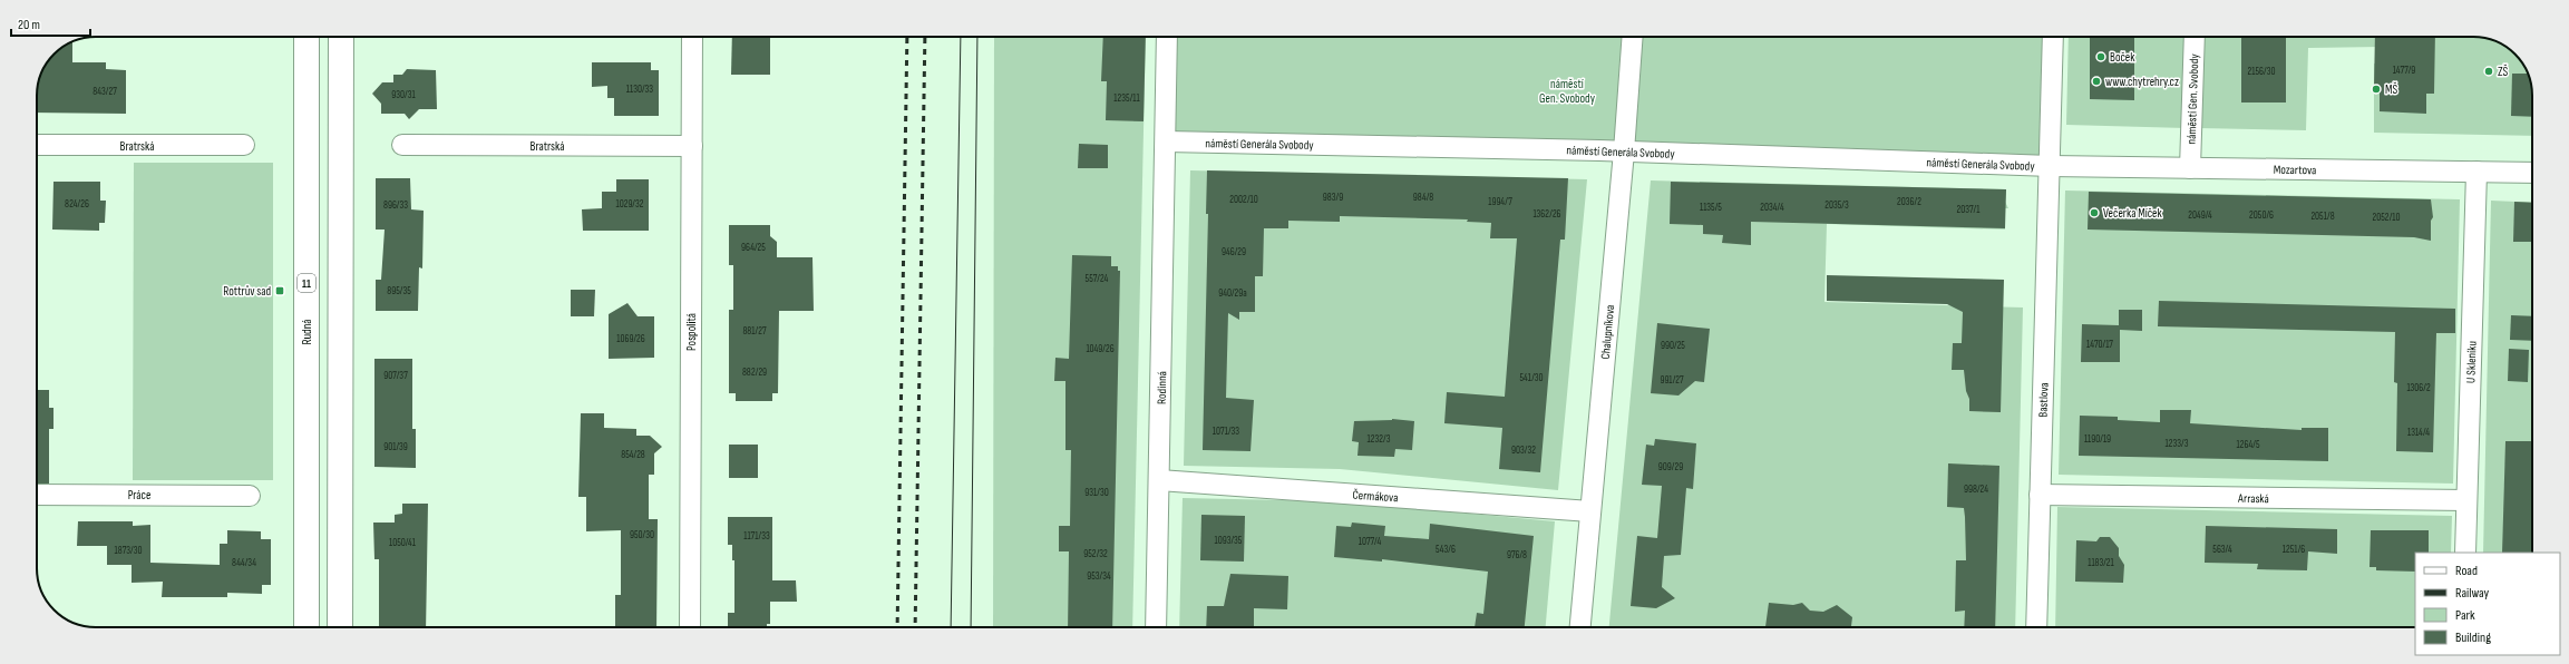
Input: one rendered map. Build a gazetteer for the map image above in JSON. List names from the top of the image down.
{
  "streets": {
    "highway": ["11", "Rudná"],
    "street": [
      "náměstí Gen. Svobody",
      "náměstí Generála Svobody",
      "Bratrská",
      "Mozartova",
      "Pospolitá",
      "Chalupníkova",
      "U Skleníku",
      "Rodinná",
      "Bastlova",
      "Práce",
      "Čermákova",
      "Arraská"
    ]
  },
  "crossings": [
    ["náměstí Gen. Svobody", "Mozartova"],
    ["náměstí Generála Svobody", "Mozartova"],
    ["náměstí Generála Svobody", "Chalupníkova"],
    ["náměstí Generála Svobody", "Rodinná"],
    ["náměstí Generála Svobody", "Bastlova"],
    ["Bratrská", "Pospolitá"],
    ["Mozartova", "U Skleníku"],
    ["Mozartova", "Bastlova"],
    ["Chalupníkova", "Čermákova"],
    ["U Skleníku", "Arraská"],
    ["Rodinná", "Čermákova"],
    ["Bastlova", "Arraská"]
  ],
  "parks": ["náměstí Gen. Svobody"],
  "places": {
    "other": [
      "Boček",
      "ZŠ",
      "www.chytrehry.cz",
      "MŠ",
      "Večerka Míček"
    ],
    "transit": ["Rottrův sad"]
  },
  "house_numbers": [
    "1477/9",
    "2156/30",
    "1130/33",
    "843/27",
    "930/31",
    "1235/11",
    "983/9",
    "984/8",
    "2002/10",
    "1994/7",
    "2036/2",
    "824/26",
    "1029/32",
    "896/33",
    "2035/3",
    "1135/5",
    "2034/4",
    "2037/1",
    "1362/26",
    "2049/4",
    "2050/6",
    "2051/8",
    "2052/10",
    "964/25",
    "946/29",
    "557/24",
    "895/35",
    "940/29a",
    "881/27",
    "1069/26",
    "1470/17",
    "990/25",
    "1049/26",
    "882/29",
    "907/37",
    "541/30",
    "991/27",
    "1306/2",
    "1071/33",
    "1314/4",
    "1232/3",
    "1190/19",
    "1233/3",
    "1264/5",
    "901/39",
    "903/32",
    "854/28",
    "909/29",
    "998/24",
    "931/30",
    "950/30",
    "1171/33",
    "1093/35",
    "1077/4",
    "1050/41",
    "543/6",
    "563/4",
    "1251/6",
    "1873/30",
    "952/32",
    "976/8",
    "844/34",
    "1183/21",
    "953/34"
  ],
  "legend": [
    "Road",
    "Railway",
    "Park",
    "Building"
  ],
  "scale_bar": "20 m"
}
